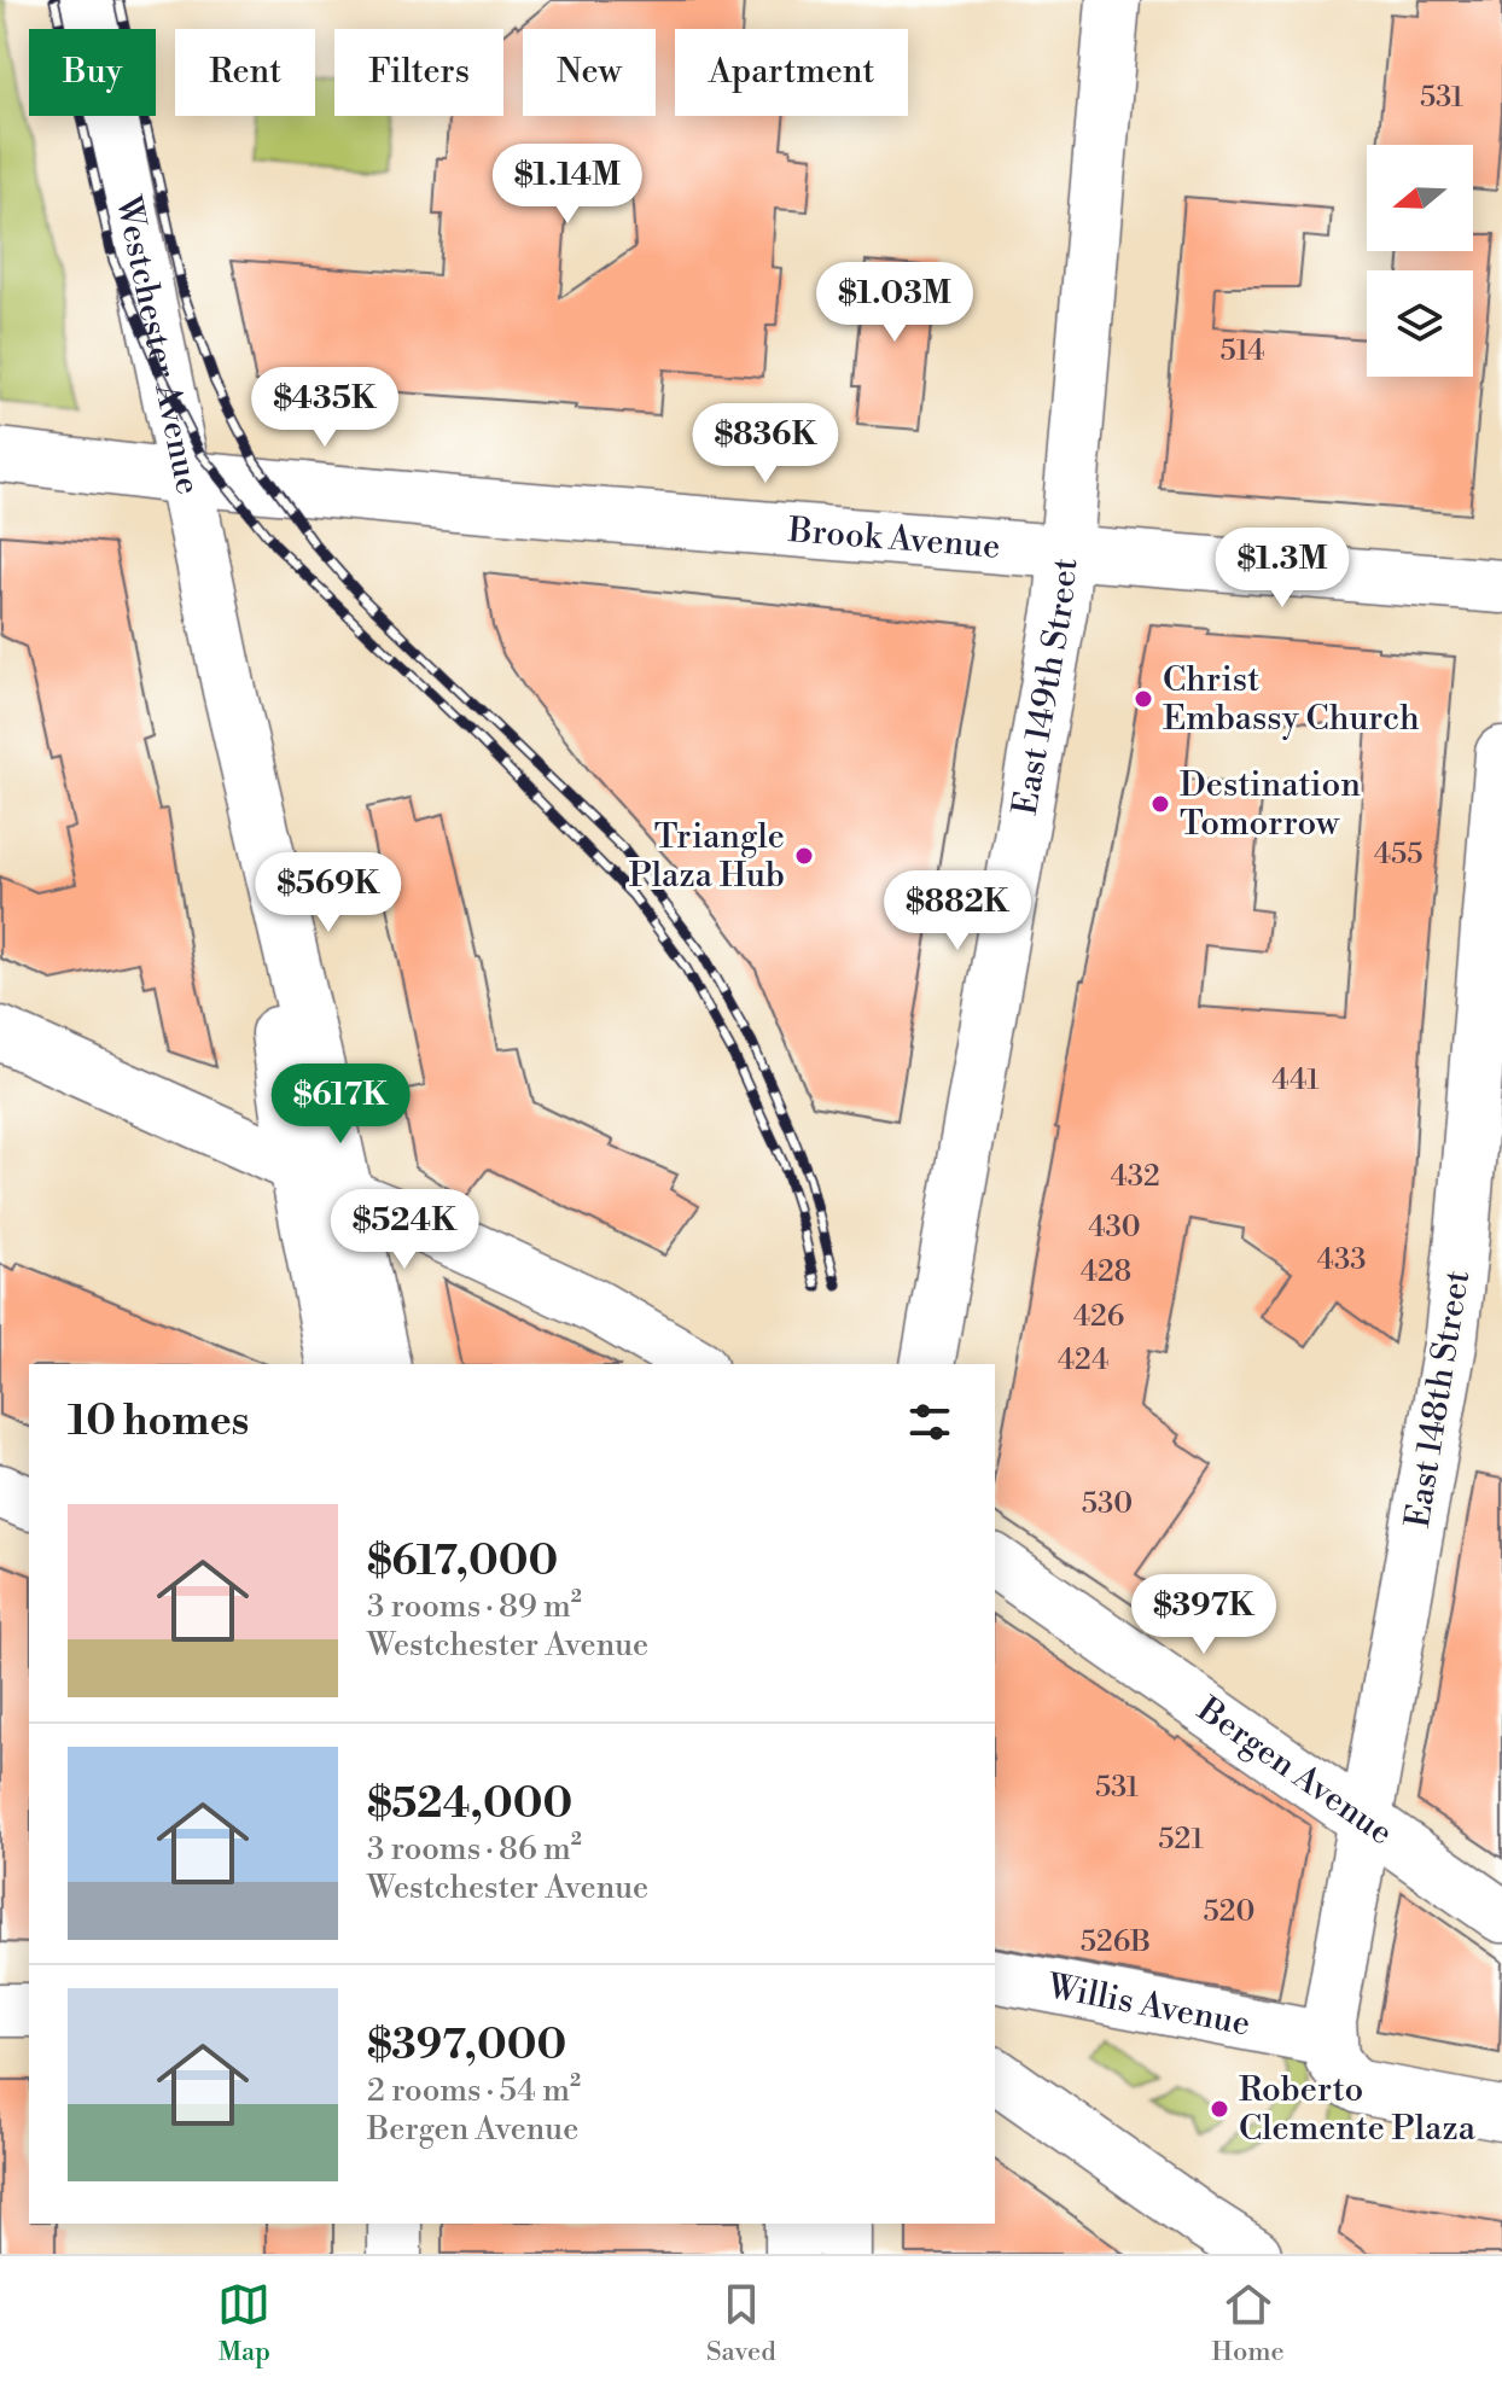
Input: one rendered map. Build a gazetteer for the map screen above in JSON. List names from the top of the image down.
{
  "streets": {
    "main road": [
      "Westchester Avenue",
      "Brook Avenue",
      "East 149th Street",
      "East 148th Street",
      "Bergen Avenue",
      "Willis Avenue"
    ]
  },
  "crossings": [
    ["Westchester Avenue", "Brook Avenue"],
    ["Brook Avenue", "East 149th Street"],
    ["East 148th Street", "Bergen Avenue"],
    ["East 148th Street", "Willis Avenue"]
  ],
  "places": [
    "Christ Embassy Church",
    "Destination Tomorrow",
    "Triangle Plaza Hub",
    "Roberto Clemente Plaza"
  ],
  "house_numbers": [
    "531",
    "514",
    "455",
    "441",
    "432",
    "430",
    "433",
    "428",
    "426",
    "424",
    "530",
    "531",
    "521",
    "520",
    "526B"
  ],
  "north": "left",
  "page": {
    "chip": [
      "Buy",
      "Rent",
      "Filters",
      "New",
      "Apartment"
    ],
    "price": [
      "$1.14M",
      "$1.03M",
      "$435K",
      "$836K",
      "$1.3M",
      "$569K",
      "$882K",
      "$617K",
      "$524K",
      "$397K"
    ],
    "heading": "10 homes",
    "list": [
      {
        "name": "$617,000",
        "note": "3 rooms · 89 m² · Westchester Avenue"
      },
      {
        "name": "$524,000",
        "note": "3 rooms · 86 m² · Westchester Avenue"
      },
      {
        "name": "$397,000",
        "note": "2 rooms · 54 m² · Bergen Avenue"
      }
    ],
    "tabs": ["Map", "Saved", "Home"]
  }
}
